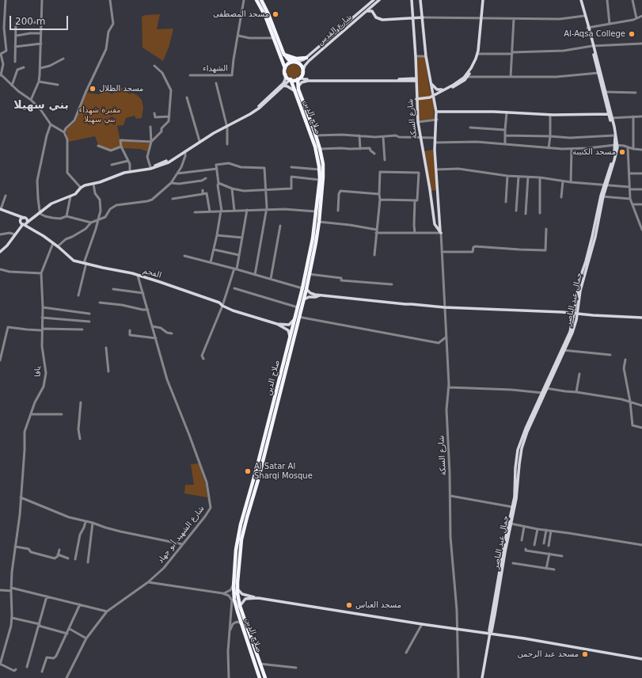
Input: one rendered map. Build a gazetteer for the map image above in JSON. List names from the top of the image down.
{
  "streets": {
    "highway": ["صلاح الدين"],
    "main road": [
      "شارع القدس",
      "شارع السكة",
      "الفجم",
      "جمال عبد الناصر"
    ],
    "street": ["الشهداء", "يافا", "شارع الشهيد أبو جهاد"]
  },
  "crossings": [
    ["شارع القدس", "صلاح الدين"],
    ["الفجم", "يافا"],
    ["الفجم", "شارع الشهيد أبو جهاد"]
  ],
  "districts": ["بني سهيلا"],
  "parks": ["مقبرة شهداء بني سهيلا"],
  "places": [
    "مسجد المصطفى",
    "Al-Aqsa College",
    "مسجد الظلال",
    "مسجد الكتيبة",
    "Al Satar Al Sharqi Mosque",
    "مسجد العباس",
    "مسجد عبد الرحمن"
  ],
  "scale_bar": "200 m"
}
